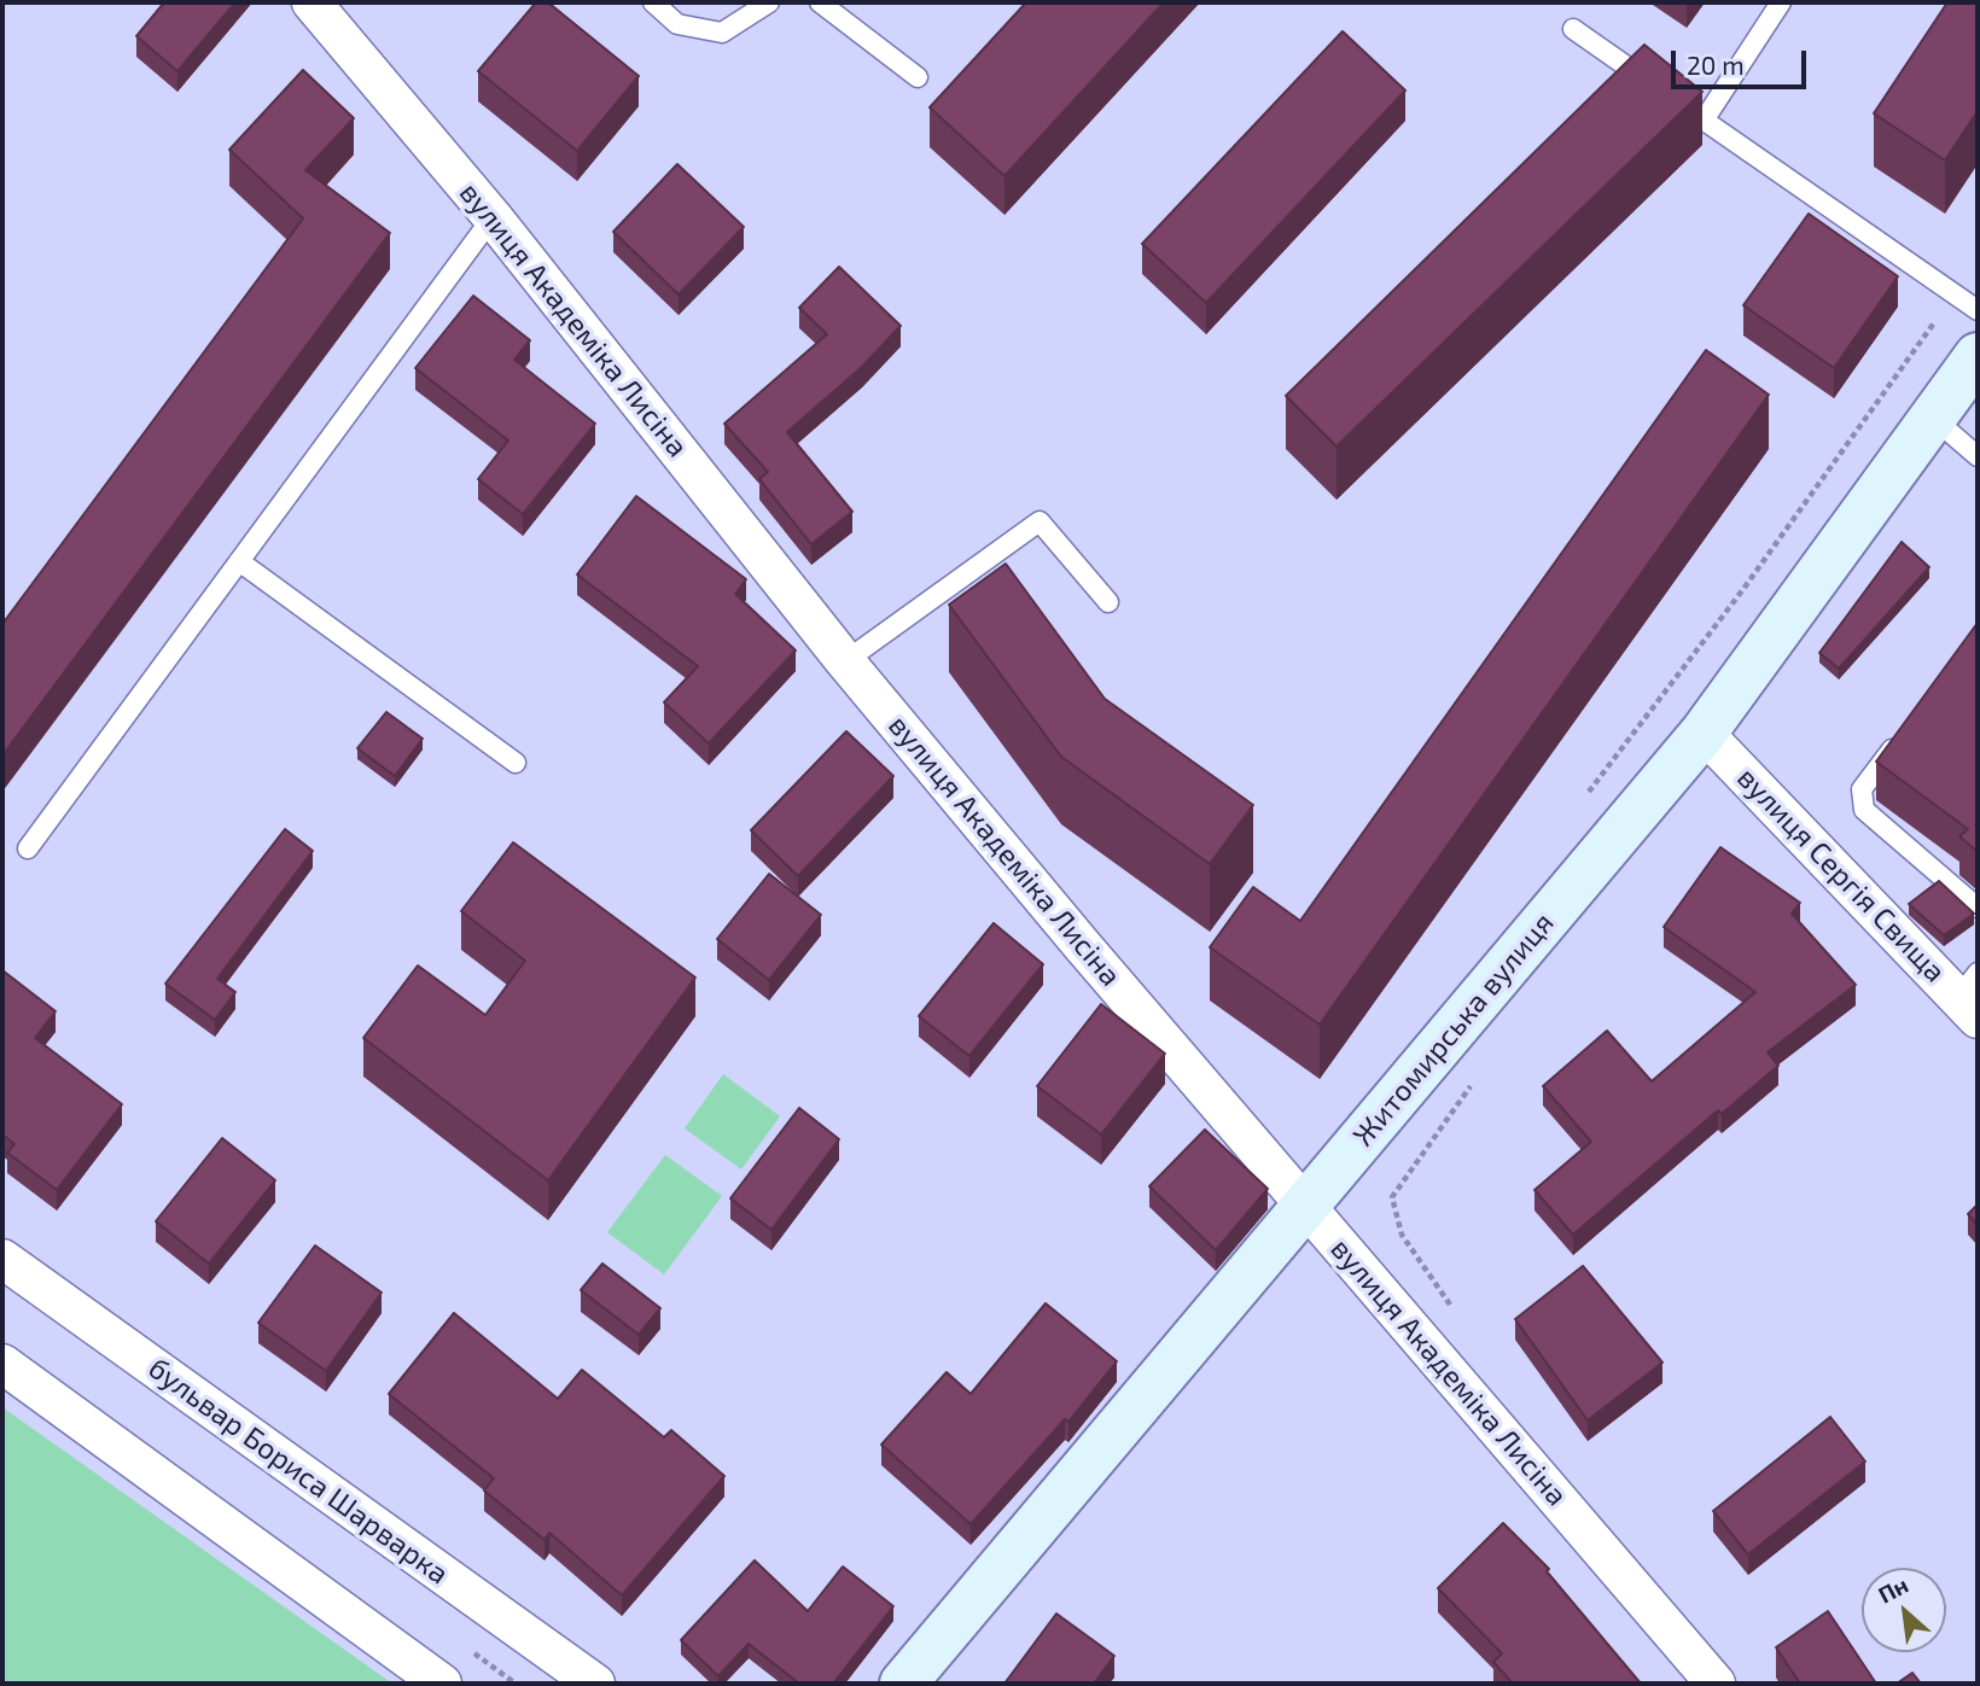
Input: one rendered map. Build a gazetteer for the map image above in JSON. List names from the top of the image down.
{
  "streets": {
    "main road": ["Житомирська вулиця"],
    "street": ["вулиця Академіка Лисіна", "вулиця Сергія Свища", "бульвар Бориса Шарварка"]
  },
  "crossings": [
    ["вулиця Академіка Лисіна", "Житомирська вулиця"],
    ["вулиця Сергія Свища", "Житомирська вулиця"]
  ],
  "scale_bar": "20 m",
  "north": "top left"
}
